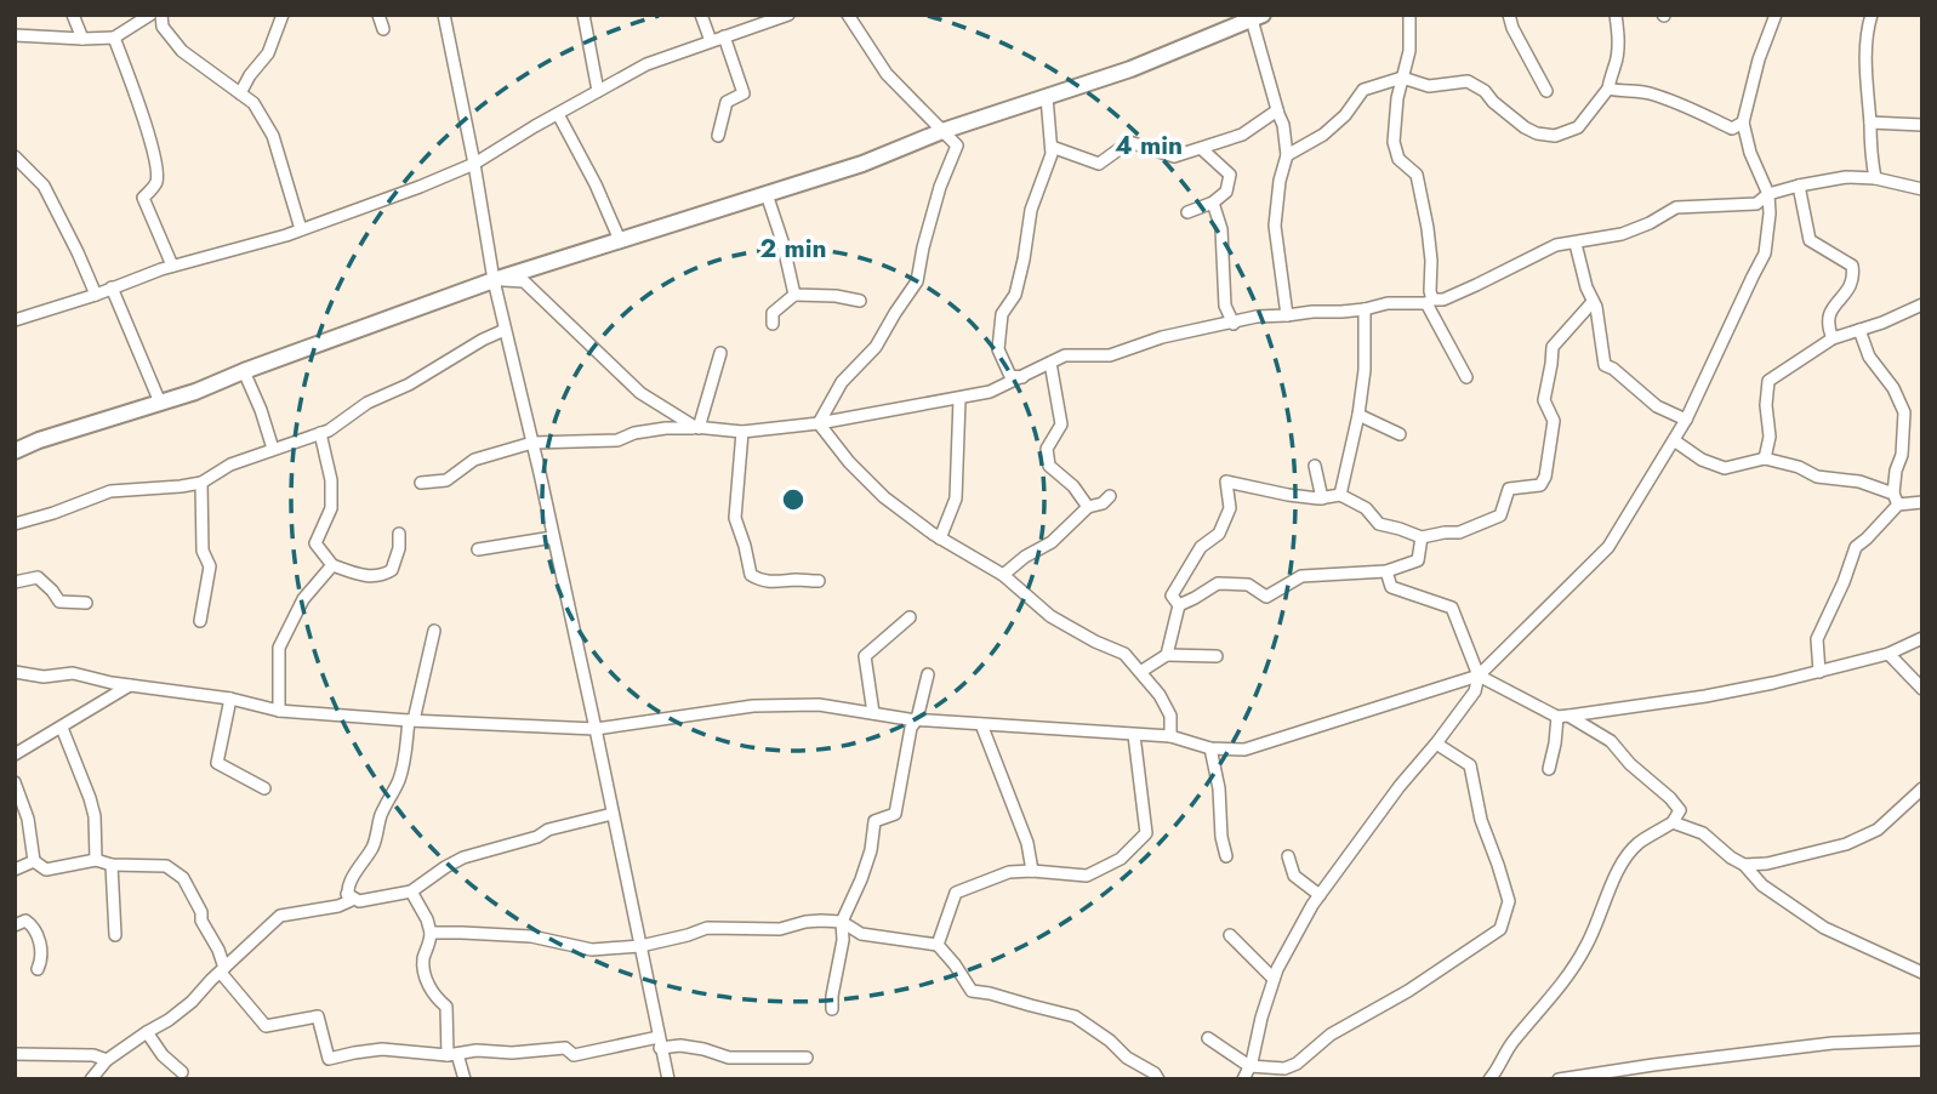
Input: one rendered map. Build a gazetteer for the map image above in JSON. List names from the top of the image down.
{
  "rings": ["4 min", "2 min"]
}
